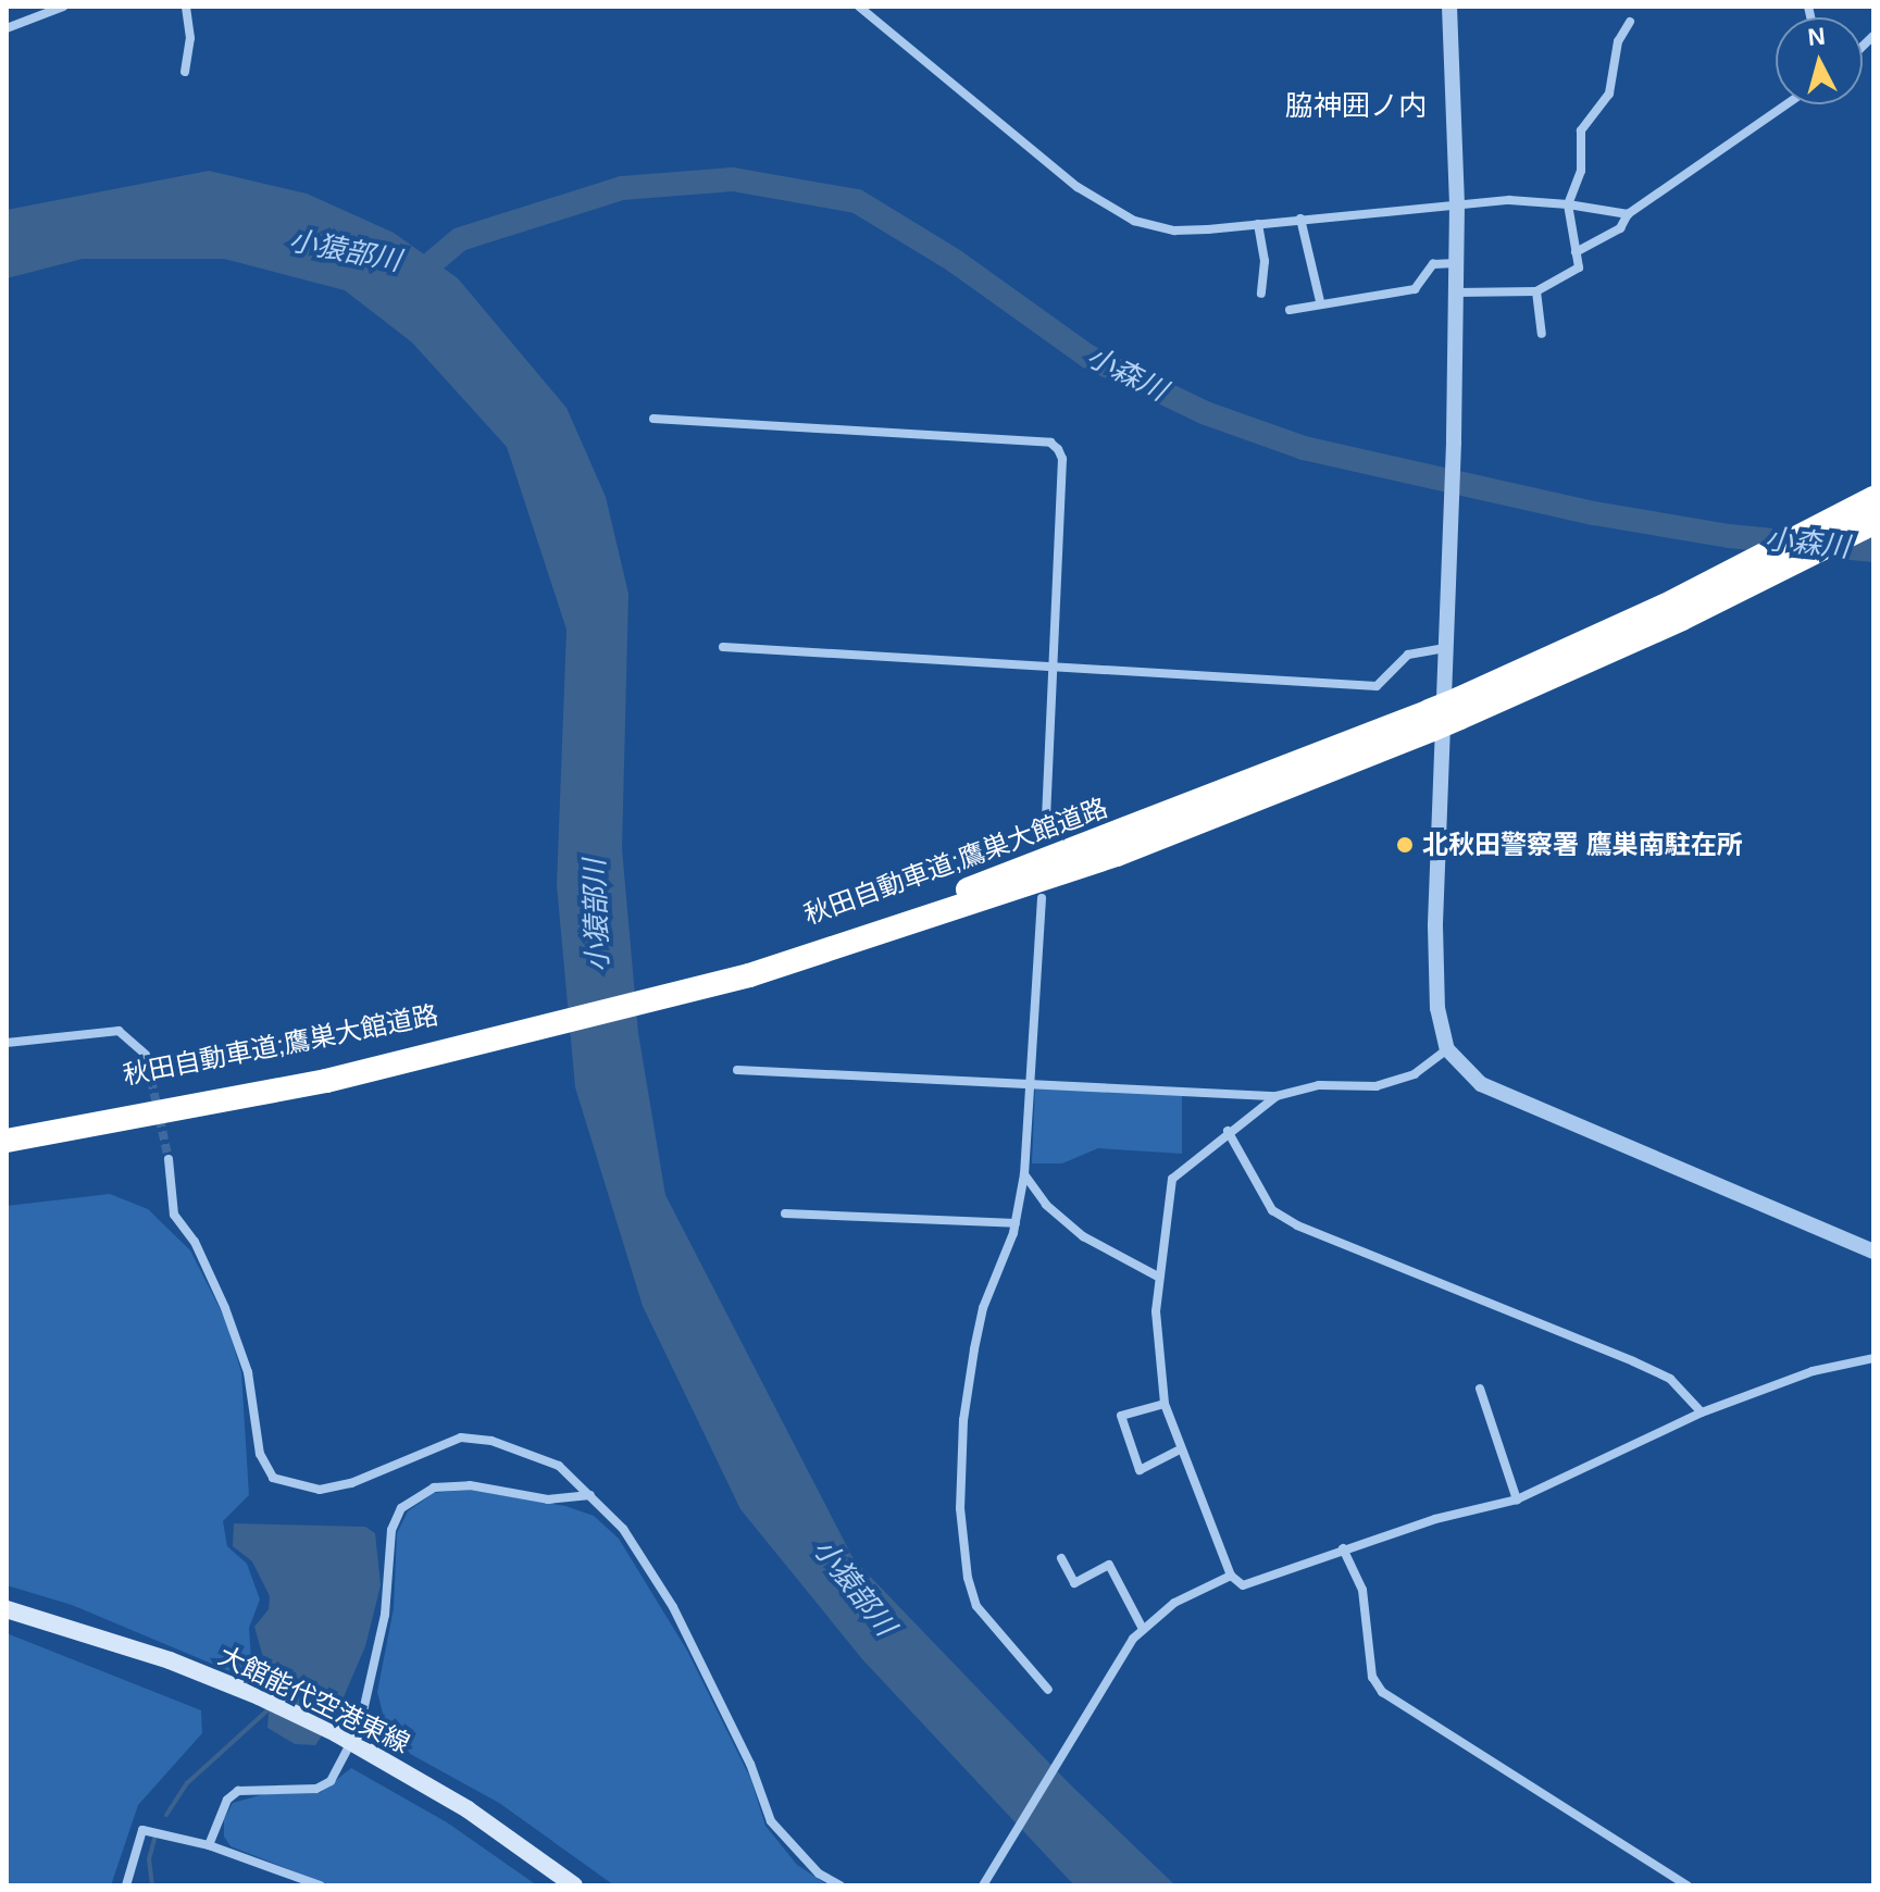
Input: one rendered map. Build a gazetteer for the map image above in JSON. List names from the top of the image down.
{
  "streets": {
    "highway": ["秋田自動車道;鷹巣大館道路"],
    "main road": ["大館能代空港東線"]
  },
  "districts": ["脇神囲ノ内"],
  "water": ["小猿部川", "小森川"],
  "places": ["北秋田警察署 鷹巣南駐在所"],
  "north": "top"
}
